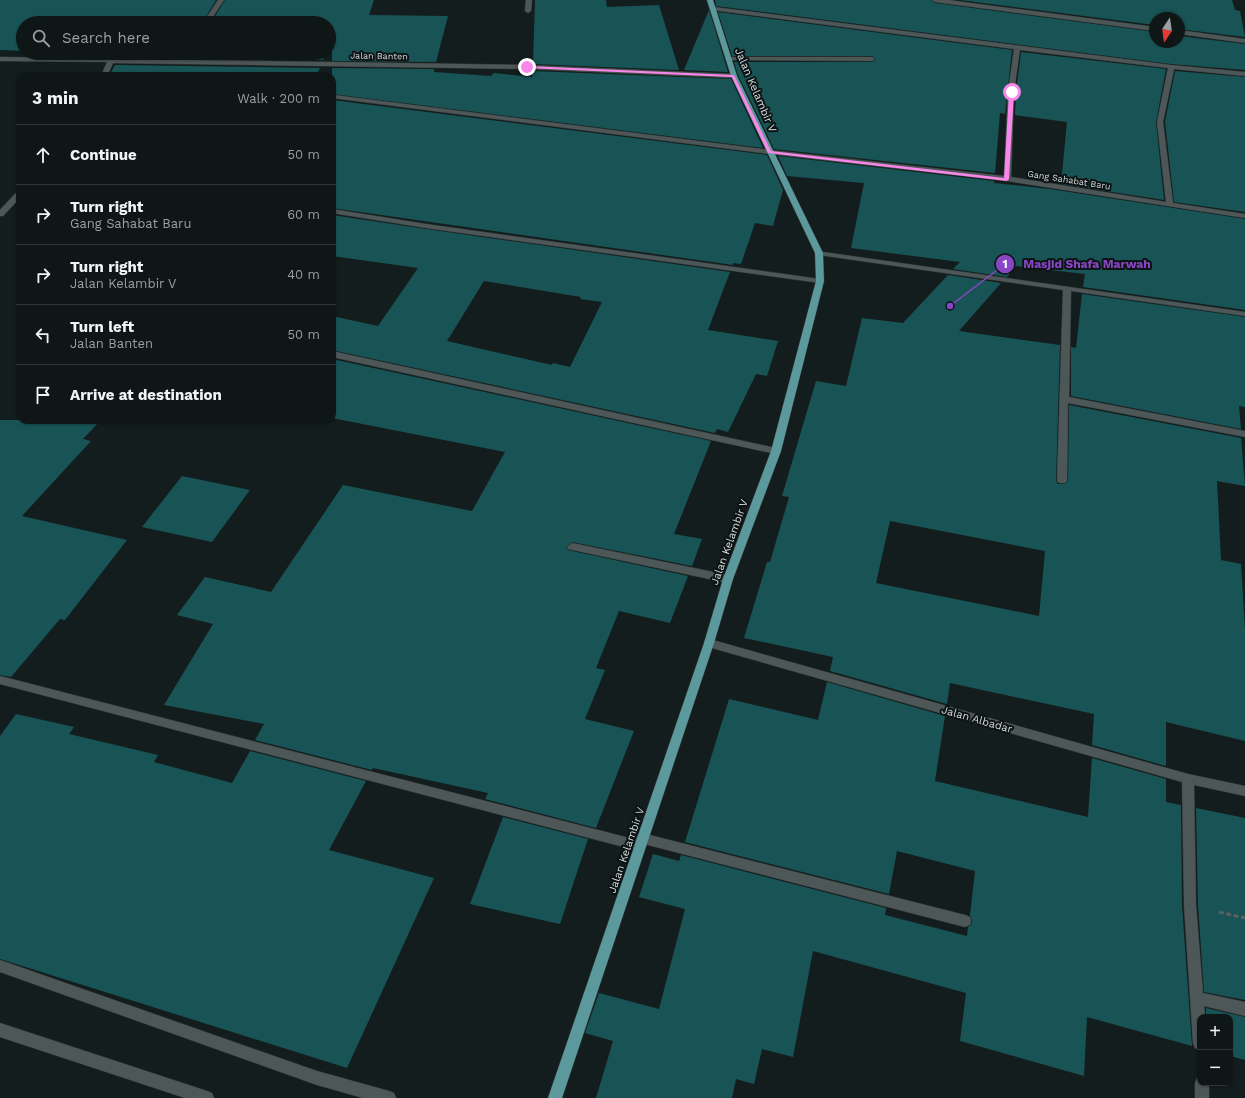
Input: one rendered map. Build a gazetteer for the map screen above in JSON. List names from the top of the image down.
{
  "streets": {
    "main road": ["Jalan Kelambir V"],
    "street": ["Jalan Banten", "Gang Sahabat Baru", "Jalan Albadar"]
  },
  "crossings": [
    ["Jalan Banten", "Jalan Kelambir V"],
    ["Jalan Kelambir V", "Gang Sahabat Baru"],
    ["Jalan Kelambir V", "Jalan Albadar"]
  ],
  "places": ["Masjid Shafa Marwah"],
  "north": "bottom",
  "page": {
    "search": "Search here",
    "heading": ["3 min", "Walk · 200 m"],
    "list": [
      ["Continue", "50 m"],
      ["Turn right", "Gang Sahabat Baru", "60 m"],
      ["Turn right", "Jalan Kelambir V", "40 m"],
      ["Turn left", "Jalan Banten", "50 m"],
      "Arrive at destination"
    ],
    "map_buttons": ["+", "−"]
  }
}
